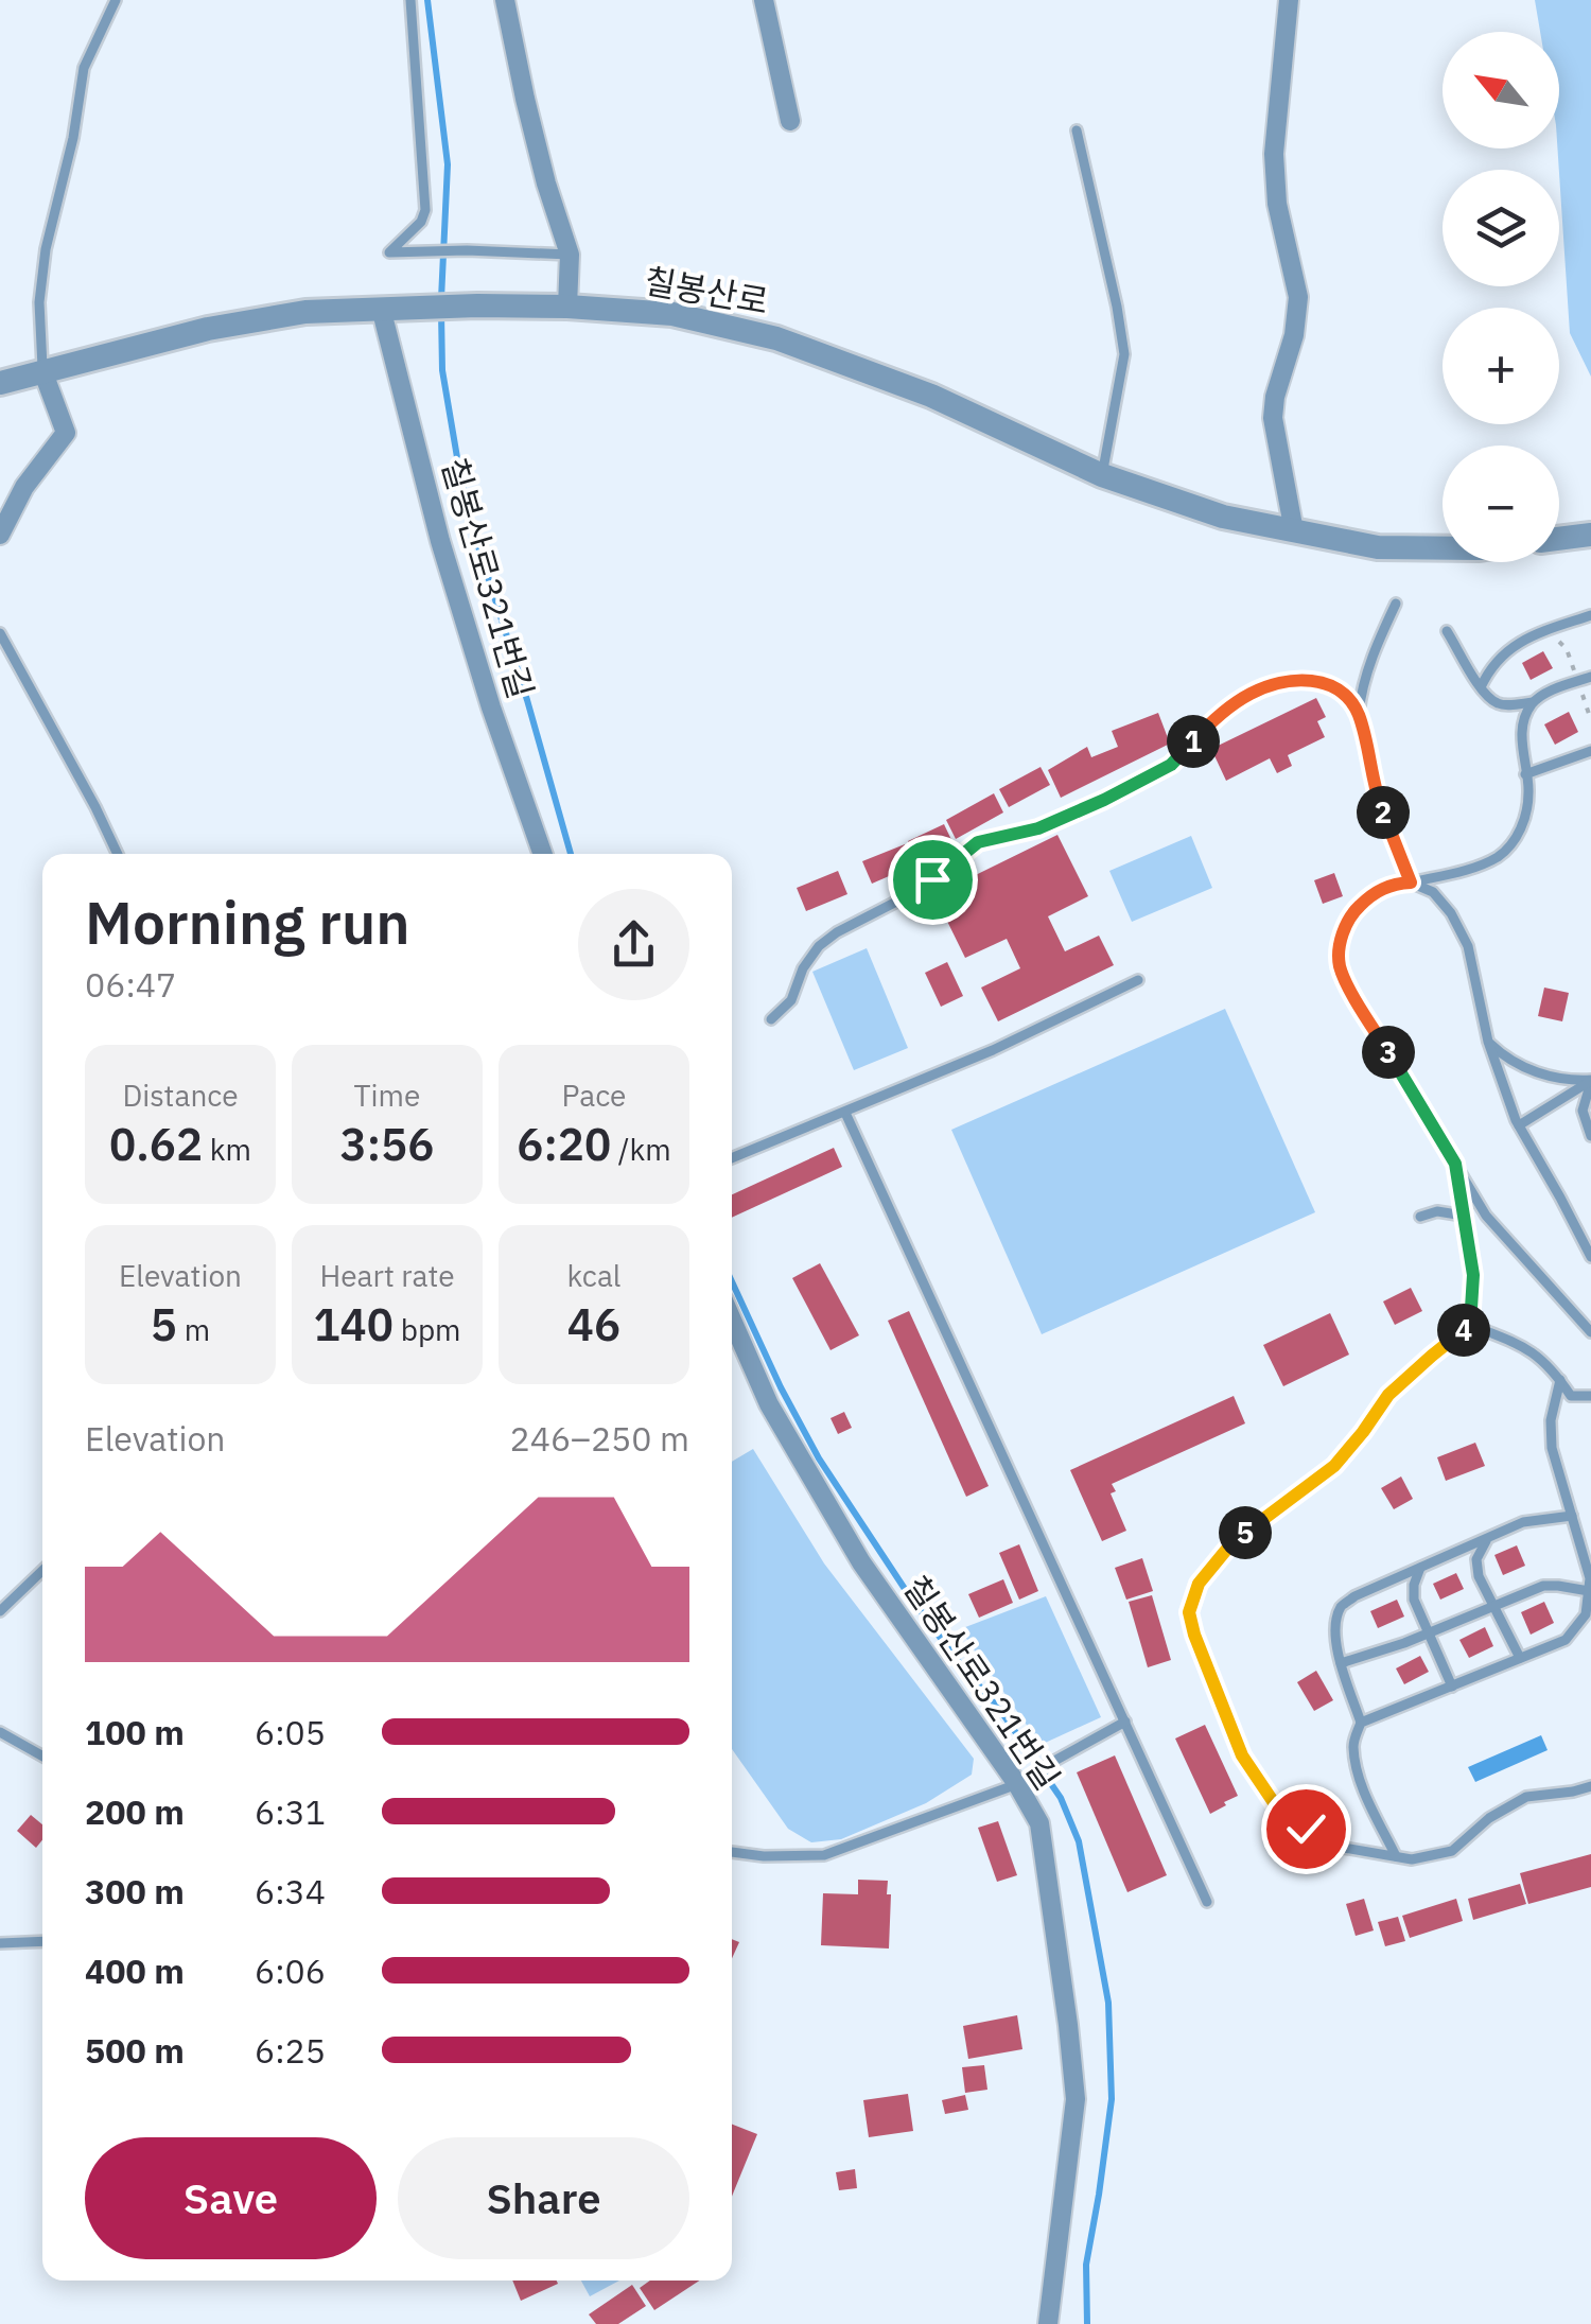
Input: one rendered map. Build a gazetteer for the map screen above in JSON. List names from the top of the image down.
{
  "streets": {
    "street": ["칠봉산로", "칠봉산로321번길"]
  },
  "crossings": [
    ["칠봉산로", "칠봉산로321번길"]
  ],
  "north": "top left",
  "page": {
    "map_buttons": ["+", "−"],
    "pins": [
      "1",
      "2",
      "3",
      "4",
      "5"
    ],
    "heading": ["Morning run", "06:47"],
    "stats": [
      ["Distance", "0.62 km"],
      ["Time", "3:56"],
      ["Pace", "6:20 /km"],
      ["Elevation", "5 m"],
      ["Heart rate", "140 bpm"],
      ["kcal", "46"]
    ],
    "chart": ["Elevation", "246–250 m"],
    "list": [
      {
        "name": "100 m",
        "note": "6:05"
      },
      {
        "name": "200 m",
        "note": "6:31"
      },
      {
        "name": "300 m",
        "note": "6:34"
      },
      {
        "name": "400 m",
        "note": "6:06"
      },
      {
        "name": "500 m",
        "note": "6:25"
      }
    ],
    "buttons": ["Save", "Share"]
  }
}
